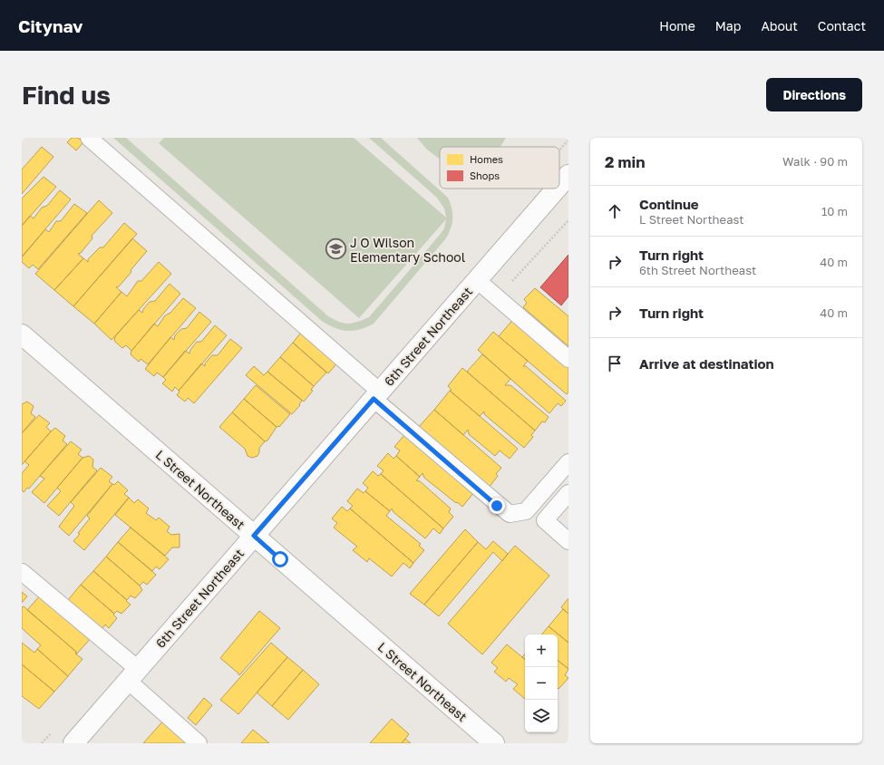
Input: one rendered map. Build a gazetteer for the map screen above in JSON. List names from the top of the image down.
{
  "streets": {
    "street": ["6th Street Northeast", "L Street Northeast"]
  },
  "crossings": [
    ["6th Street Northeast", "L Street Northeast"]
  ],
  "places": {
    "school or university": ["J O Wilson Elementary School"]
  },
  "legend": ["Homes", "Shops"],
  "page": {
    "header": "Citynav",
    "nav": [
      "Home",
      "Map",
      "About",
      "Contact"
    ],
    "buttons": "Directions",
    "title": "Find us",
    "heading": ["2 min", "Walk · 90 m"],
    "list": [
      ["Continue", "L Street Northeast", "10 m"],
      ["Turn right", "6th Street Northeast", "40 m"],
      ["Turn right", "40 m"],
      "Arrive at destination"
    ],
    "map_buttons": ["+", "−"]
  }
}
